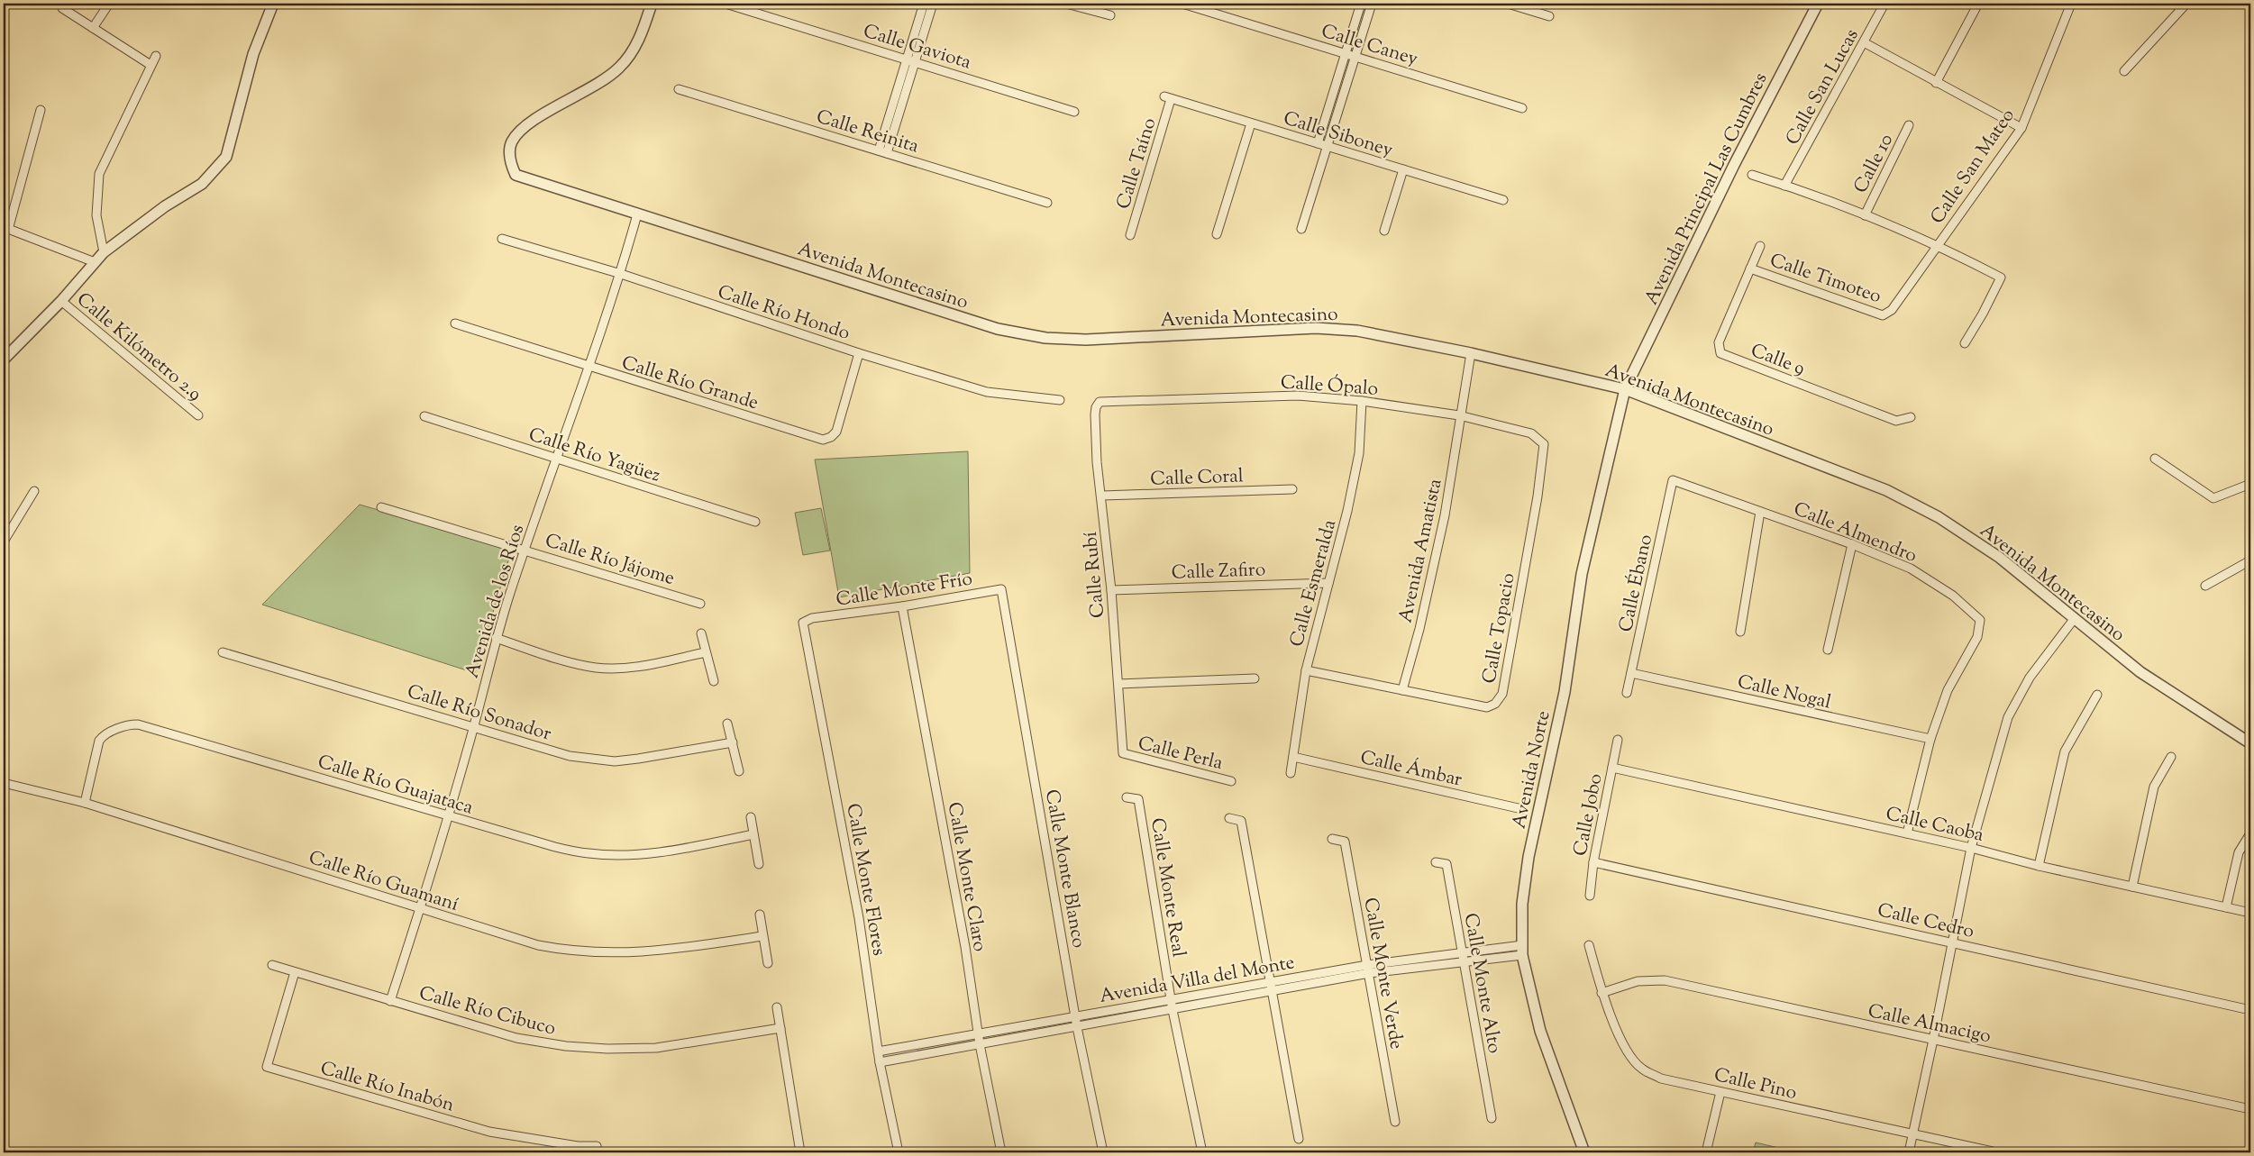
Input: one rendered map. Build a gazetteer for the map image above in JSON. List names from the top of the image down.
{
  "streets": {
    "street": [
      "Calle Caney",
      "Calle Gaviota",
      "Calle San Lucas",
      "Calle Reinita",
      "Calle Siboney",
      "Calle Taíno",
      "Calle 10",
      "Calle San Mateo",
      "Avenida Principal Las Cumbres",
      "Avenida Montecasino",
      "Calle Timoteo",
      "Calle Río Hondo",
      "Calle Kilómetro 2.9",
      "Calle 9",
      "Calle Río Grande",
      "Calle Ópalo",
      "Calle Río Yagüez",
      "Calle Coral",
      "Calle Almendro",
      "Avenida Amatista",
      "Calle Río Jájome",
      "Calle Zafiro",
      "Calle Rubí",
      "Calle Esmeralda",
      "Calle Ébano",
      "Calle Monte Frío",
      "Avenida de los Ríos",
      "Calle Topacio",
      "Calle Nogal",
      "Calle Río Sonador",
      "Calle Perla",
      "Calle Ámbar",
      "Avenida Norte",
      "Calle Río Guajataca",
      "Calle Jobo",
      "Calle Caoba",
      "Calle Monte Blanco",
      "Calle Monte Claro",
      "Calle Monte Flores",
      "Calle Río Guamaní",
      "Calle Monte Real",
      "Calle Cedro",
      "Calle Monte Verde",
      "Avenida Villa del Monte",
      "Calle Monte Alto",
      "Calle Río Cibuco",
      "Calle Almacigo",
      "Calle Pino",
      "Calle Río Inabón"
    ]
  },
  "crossings": [
    ["Calle Siboney", "Calle Taíno"],
    ["Calle San Mateo", "Calle Timoteo"],
    ["Avenida Principal Las Cumbres", "Avenida Montecasino"],
    ["Avenida Principal Las Cumbres", "Avenida Norte"],
    ["Avenida Montecasino", "Avenida Amatista"],
    ["Avenida Montecasino", "Avenida de los Ríos"],
    ["Avenida Montecasino", "Avenida Norte"],
    ["Calle Timoteo", "Calle 9"],
    ["Calle Río Hondo", "Calle Río Grande"],
    ["Calle Río Hondo", "Avenida de los Ríos"],
    ["Calle Río Grande", "Avenida de los Ríos"],
    ["Calle Ópalo", "Avenida Amatista"],
    ["Calle Ópalo", "Calle Rubí"],
    ["Calle Ópalo", "Calle Esmeralda"],
    ["Calle Ópalo", "Calle Topacio"],
    ["Calle Río Yagüez", "Avenida de los Ríos"],
    ["Calle Coral", "Calle Rubí"],
    ["Calle Almendro", "Calle Ébano"],
    ["Calle Almendro", "Calle Nogal"],
    ["Calle Almendro", "Calle Caoba"],
    ["Avenida Amatista", "Calle Topacio"],
    ["Calle Río Jájome", "Avenida de los Ríos"],
    ["Calle Zafiro", "Calle Rubí"],
    ["Calle Zafiro", "Calle Esmeralda"],
    ["Calle Rubí", "Calle Perla"],
    ["Calle Esmeralda", "Calle Topacio"],
    ["Calle Esmeralda", "Calle Ámbar"],
    ["Calle Ébano", "Calle Nogal"],
    ["Calle Monte Frío", "Calle Monte Blanco"],
    ["Calle Monte Frío", "Calle Monte Claro"],
    ["Calle Monte Frío", "Calle Monte Flores"],
    ["Avenida de los Ríos", "Calle Río Sonador"],
    ["Avenida de los Ríos", "Calle Río Guajataca"],
    ["Avenida de los Ríos", "Calle Río Guamaní"],
    ["Avenida de los Ríos", "Calle Río Cibuco"],
    ["Avenida Norte", "Avenida Villa del Monte"],
    ["Calle Río Guajataca", "Calle Río Guamaní"],
    ["Calle Jobo", "Calle Caoba"],
    ["Calle Jobo", "Calle Cedro"],
    ["Calle Monte Blanco", "Avenida Villa del Monte"],
    ["Calle Monte Claro", "Avenida Villa del Monte"],
    ["Calle Monte Flores", "Avenida Villa del Monte"],
    ["Calle Monte Real", "Avenida Villa del Monte"],
    ["Calle Monte Verde", "Avenida Villa del Monte"],
    ["Avenida Villa del Monte", "Calle Monte Alto"],
    ["Calle Río Cibuco", "Calle Río Inabón"],
    ["Calle Almacigo", "Calle Pino"]
  ]
}
